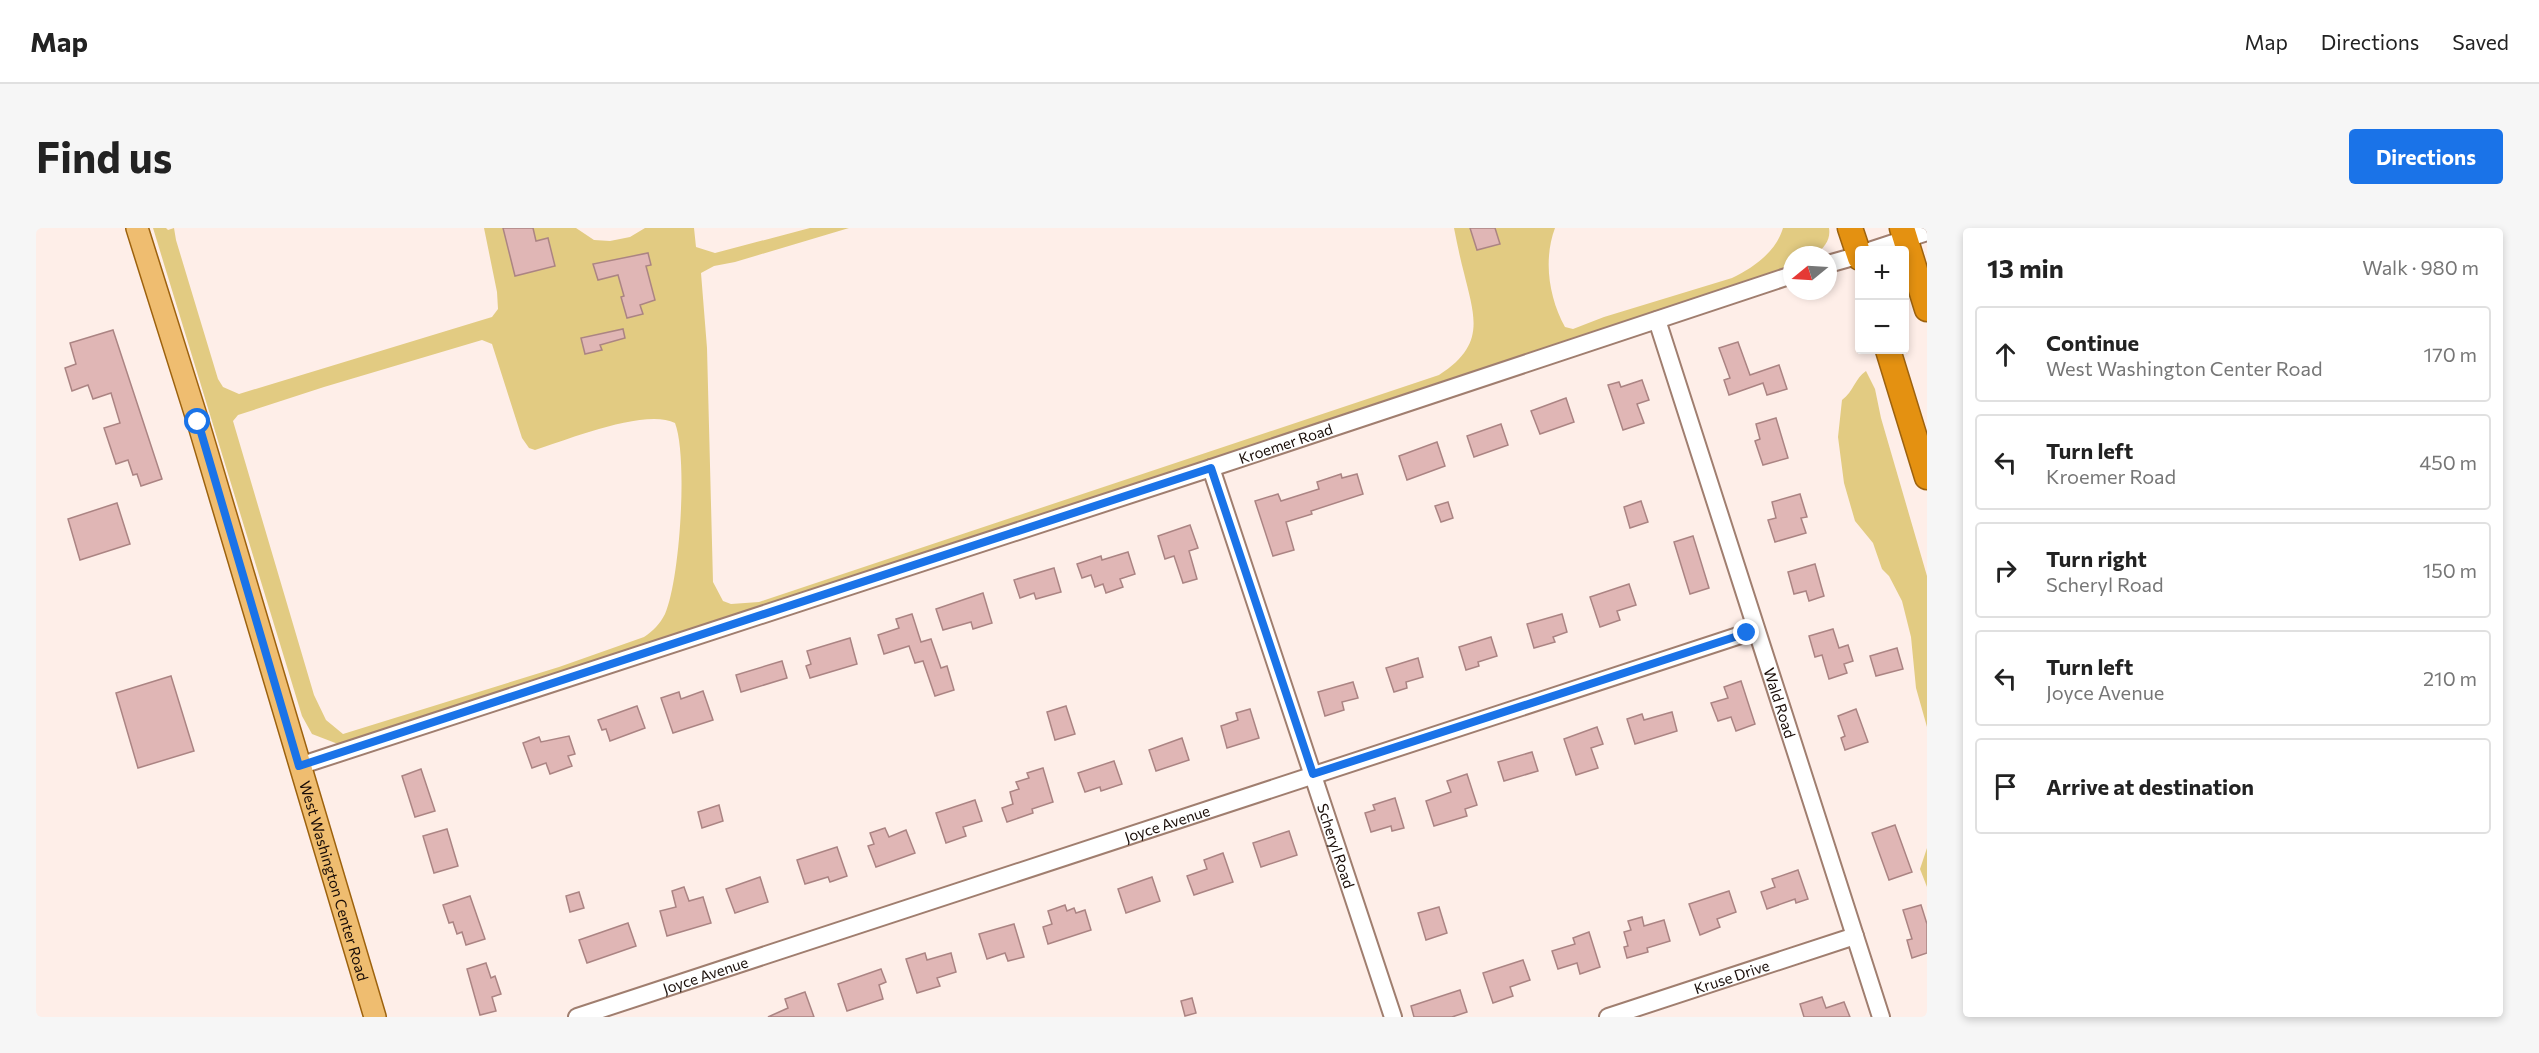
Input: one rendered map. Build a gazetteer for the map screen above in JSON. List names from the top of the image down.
{
  "streets": {
    "main road": ["West Washington Center Road"],
    "street": [
      "Kroemer Road",
      "Wald Road",
      "Joyce Avenue",
      "Scheryl Road",
      "Kruse Drive"
    ]
  },
  "crossings": [
    ["Kroemer Road", "Wald Road"],
    ["Kroemer Road", "Scheryl Road"],
    ["Kroemer Road", "West Washington Center Road"],
    ["Wald Road", "Joyce Avenue"],
    ["Wald Road", "Kruse Drive"],
    ["Joyce Avenue", "Scheryl Road"]
  ],
  "north": "left",
  "page": {
    "header": "Map",
    "nav": ["Map", "Directions", "Saved"],
    "buttons": "Directions",
    "title": "Find us",
    "heading": ["13 min", "Walk · 980 m"],
    "map_buttons": ["+", "−"],
    "list": [
      ["Continue", "West Washington Center Road", "170 m"],
      ["Turn left", "Kroemer Road", "450 m"],
      ["Turn right", "Scheryl Road", "150 m"],
      ["Turn left", "Joyce Avenue", "210 m"],
      "Arrive at destination"
    ]
  }
}
